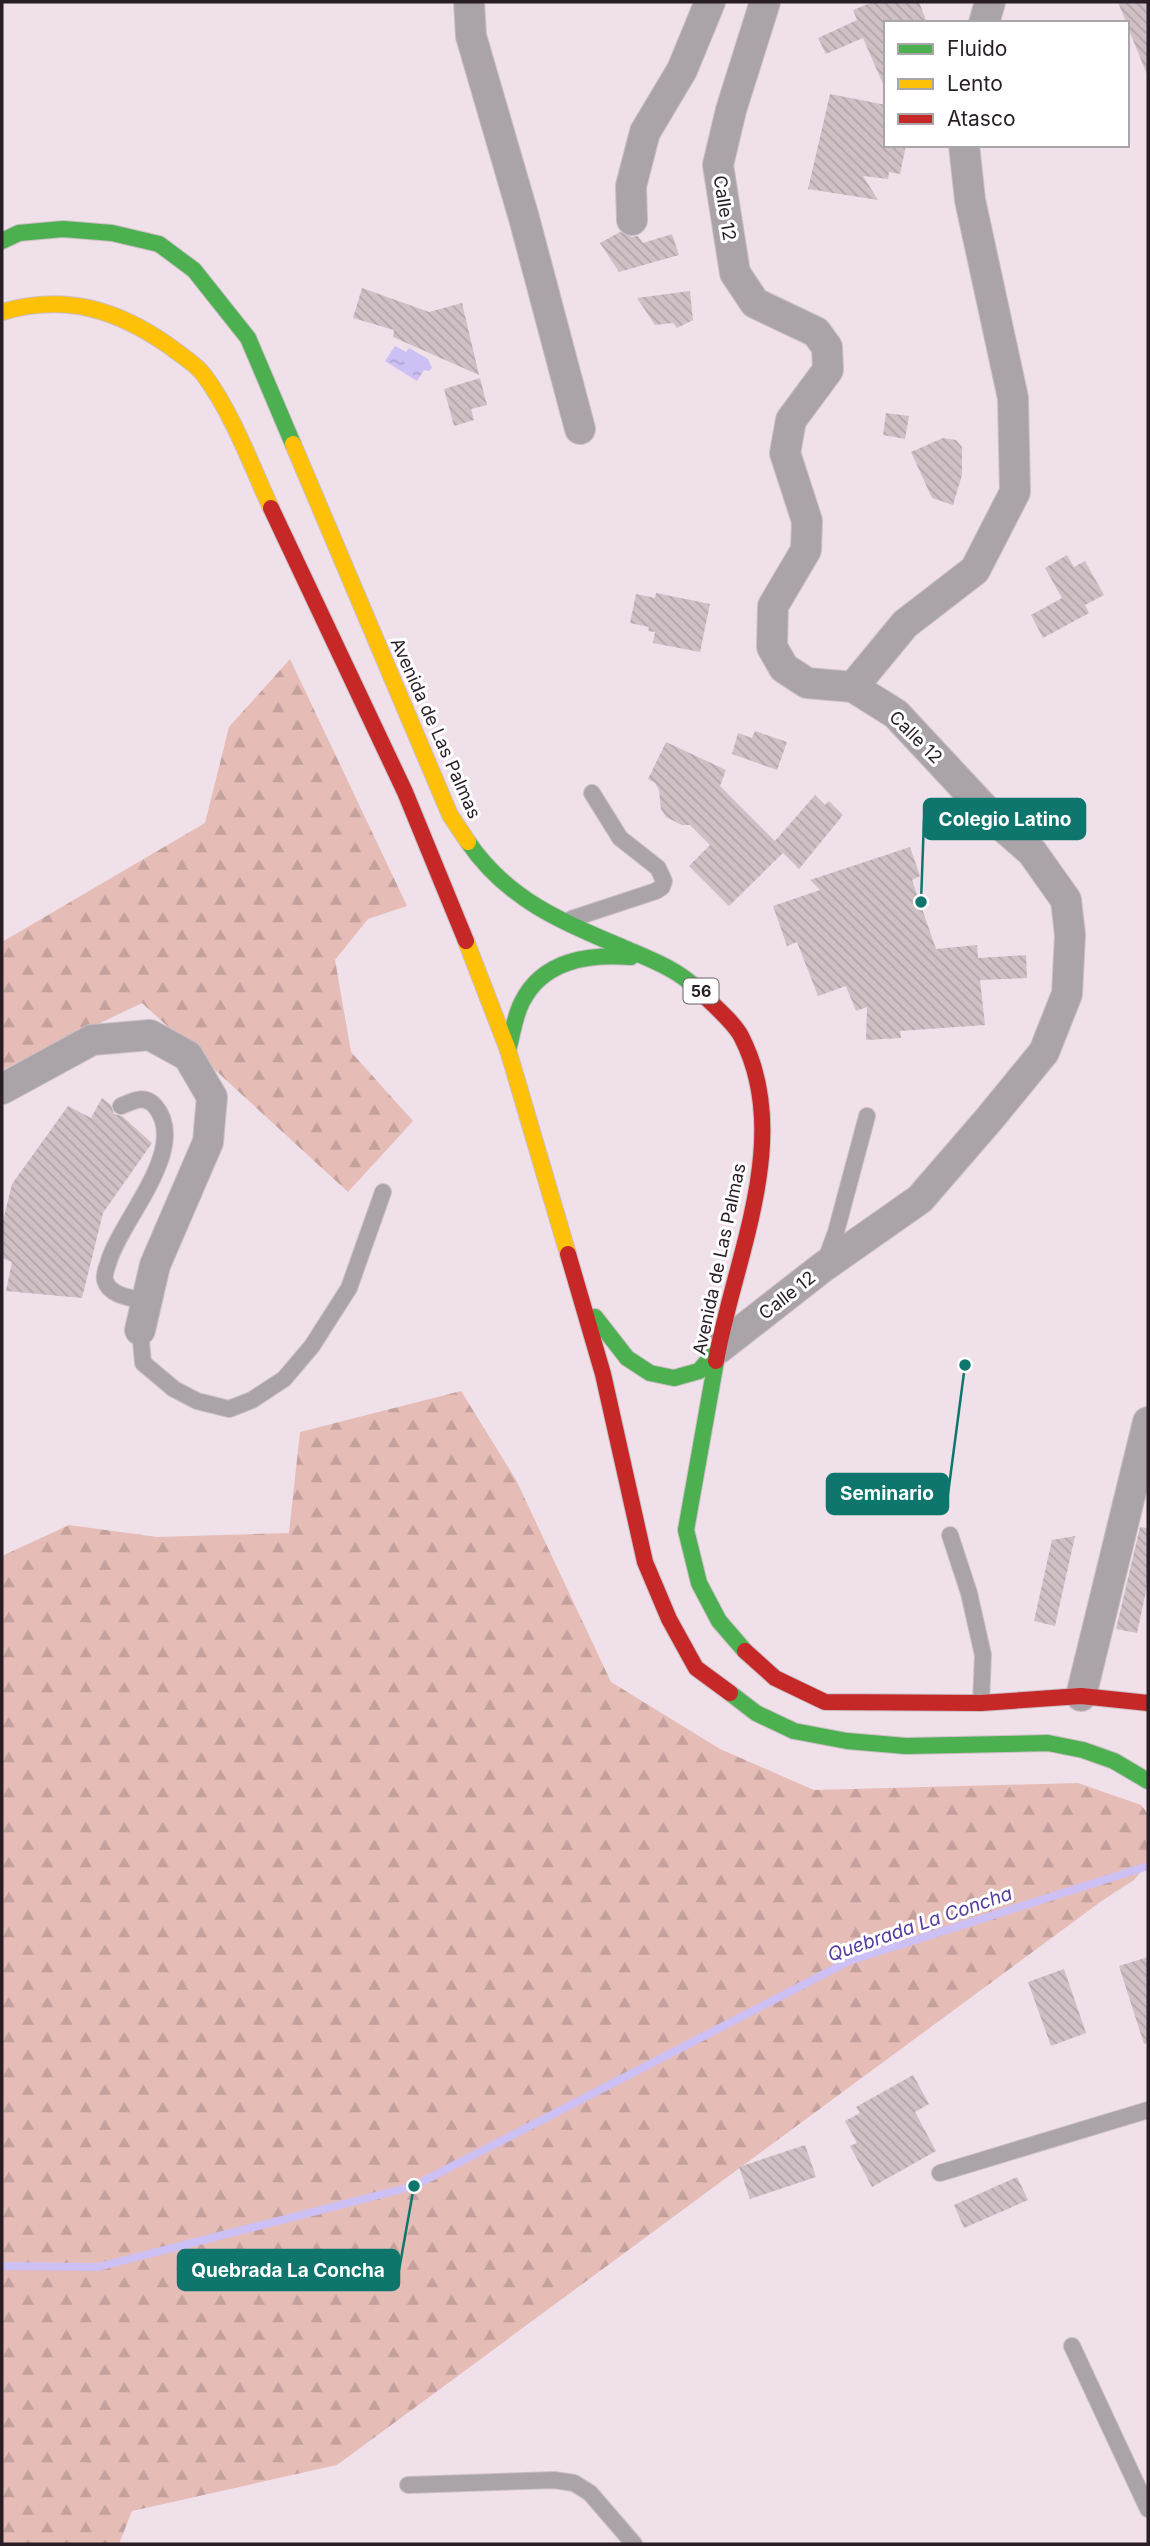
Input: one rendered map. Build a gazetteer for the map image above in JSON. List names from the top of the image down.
{
  "streets": {
    "main road": ["Avenida de Las Palmas", "56"],
    "street": ["Calle 12"]
  },
  "crossings": [
    ["Calle 12", "Avenida de Las Palmas"]
  ],
  "water": ["Quebrada La Concha"],
  "places": ["Colegio Latino", "Seminario", "Quebrada La Concha"],
  "legend": ["Fluido", "Lento", "Atasco"]
}
